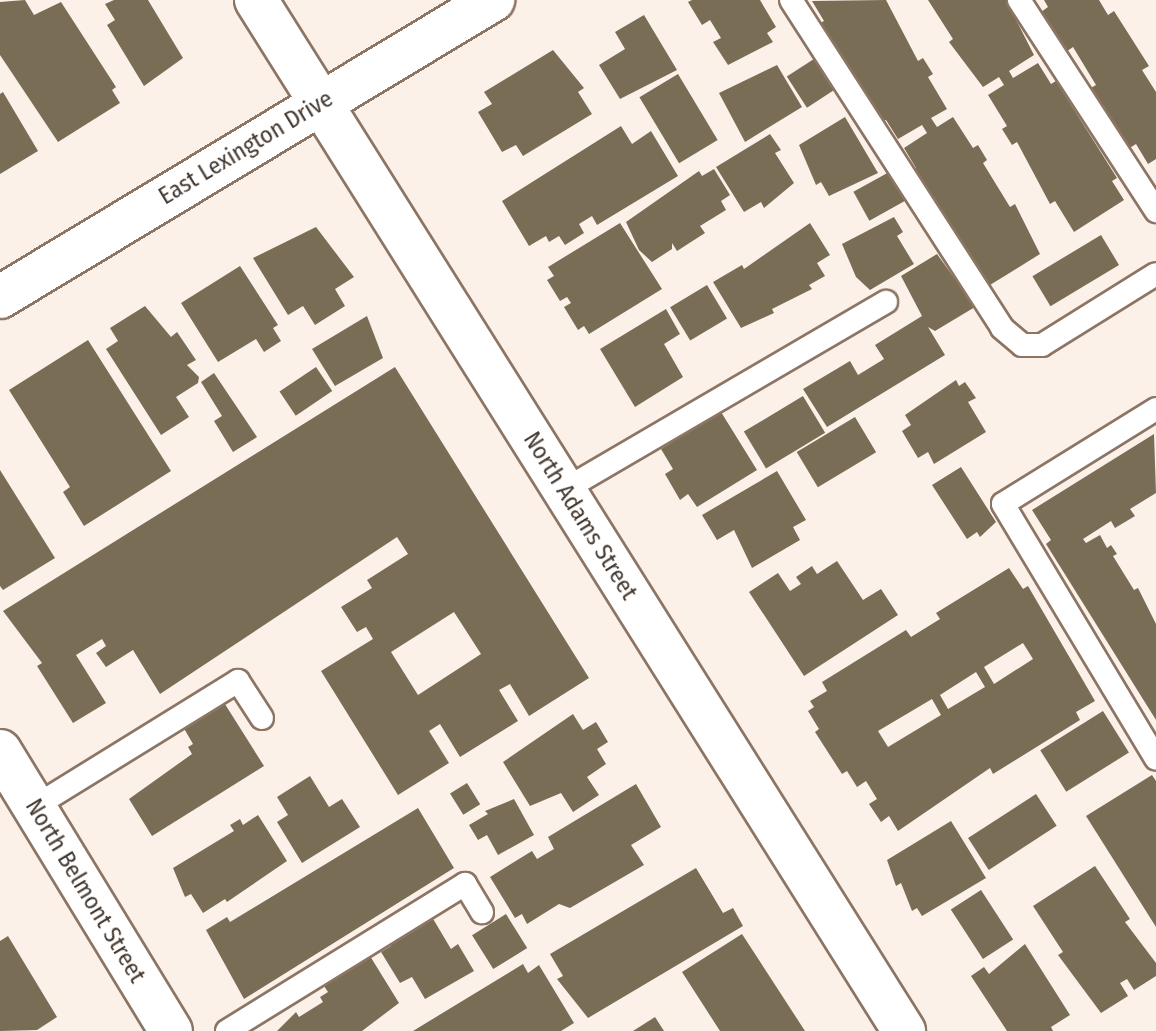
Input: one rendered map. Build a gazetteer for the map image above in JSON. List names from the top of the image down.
{
  "streets": {
    "street": ["East Lexington Drive", "North Adams Street", "North Belmont Street"]
  },
  "crossings": [
    ["East Lexington Drive", "North Adams Street"]
  ]
}
